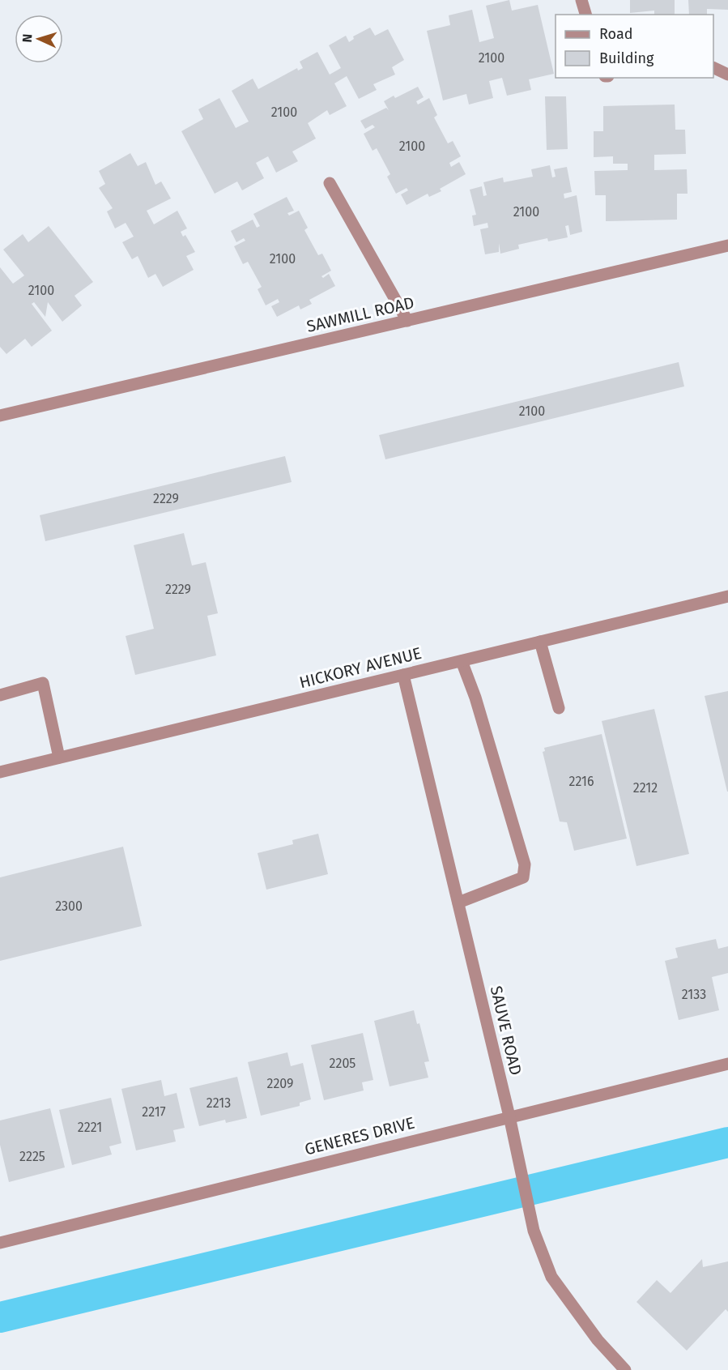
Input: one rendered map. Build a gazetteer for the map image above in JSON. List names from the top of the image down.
{
  "streets": {
    "street": [
      "SAWMILL ROAD",
      "HICKORY AVENUE",
      "SAUVE ROAD",
      "GENERES DRIVE"
    ]
  },
  "crossings": [
    ["HICKORY AVENUE", "SAUVE ROAD"],
    ["SAUVE ROAD", "GENERES DRIVE"]
  ],
  "house_numbers": [
    "2100",
    "2100",
    "2100",
    "2100",
    "2100",
    "2100",
    "2100",
    "2229",
    "2229",
    "2216",
    "2212",
    "2300",
    "2133",
    "2205",
    "2209",
    "2213",
    "2217",
    "2221",
    "2225"
  ],
  "legend": ["Road", "Building"],
  "north": "left"
}
